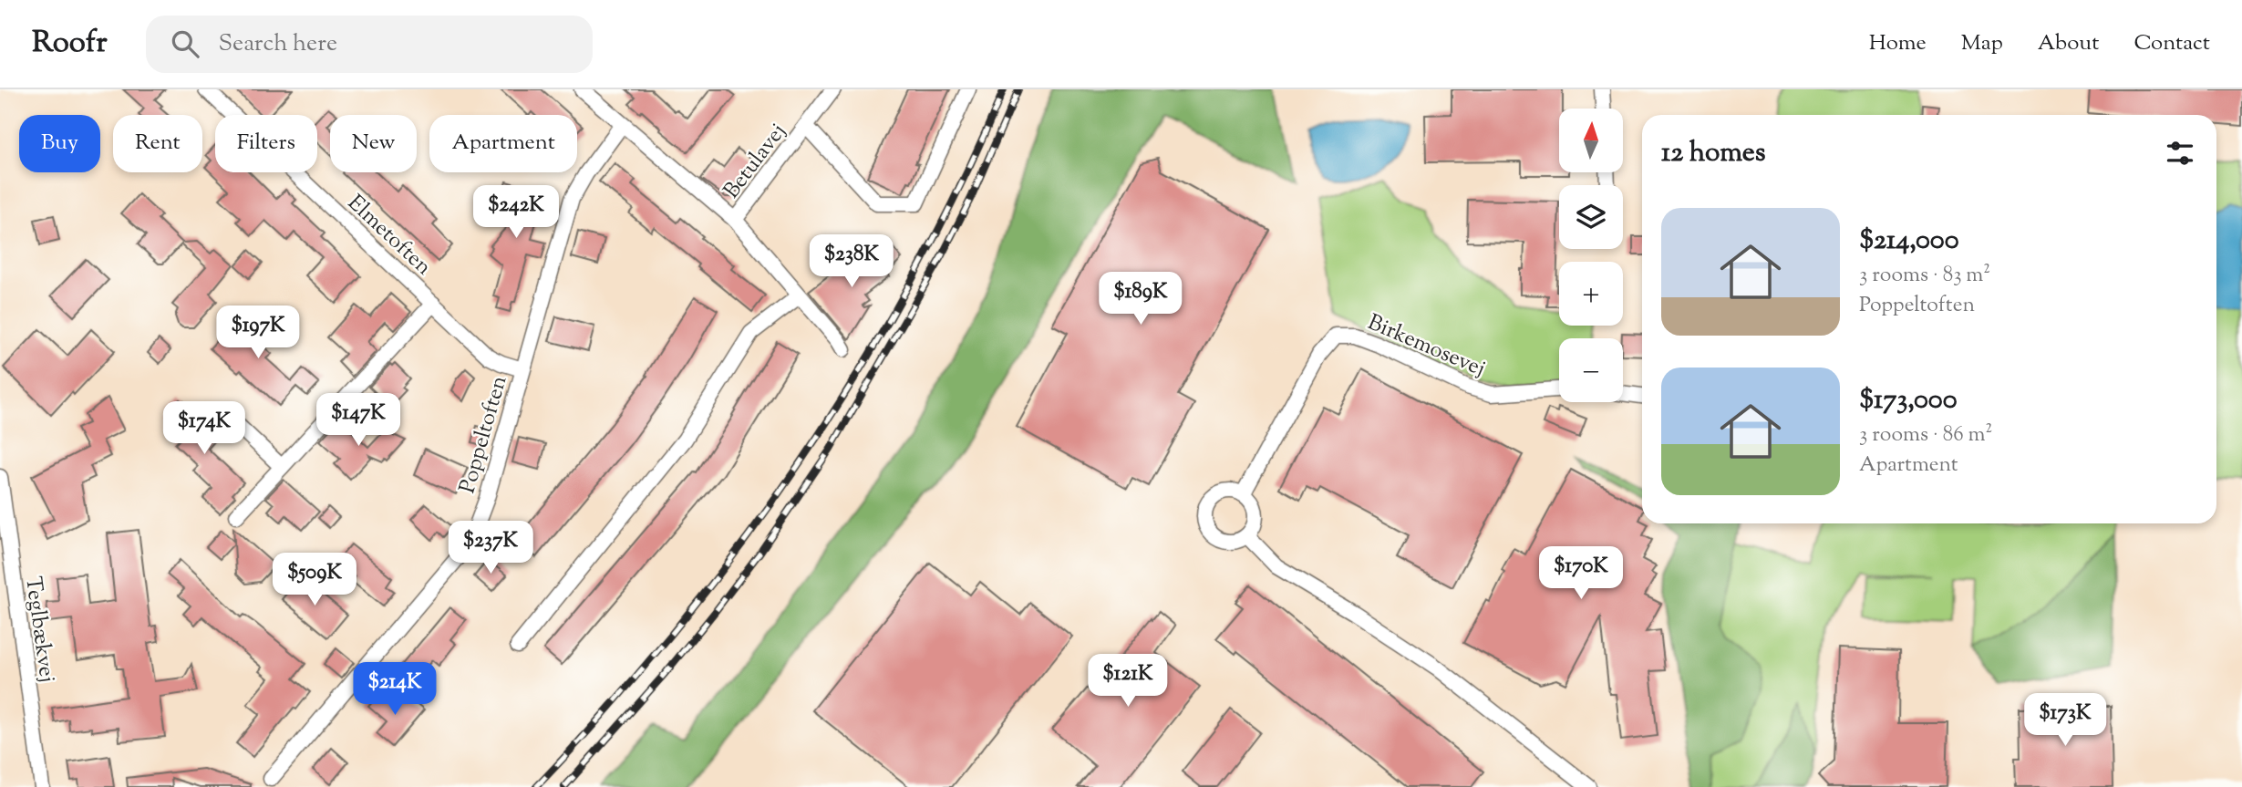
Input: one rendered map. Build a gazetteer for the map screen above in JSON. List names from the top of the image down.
{
  "streets": {
    "street": [
      "Betulavej",
      "Elmetoften",
      "Birkemosevej",
      "Poppeltoften",
      "Teglbækvej"
    ]
  },
  "crossings": [
    ["Elmetoften", "Poppeltoften"]
  ],
  "north": "top",
  "page": {
    "header": "Roofr",
    "search": "Search here",
    "nav": [
      "Home",
      "Map",
      "About",
      "Contact"
    ],
    "map_buttons": ["+", "−"],
    "chip": [
      "Buy",
      "Rent",
      "Filters",
      "New",
      "Apartment"
    ],
    "heading": "12 homes",
    "price": [
      "$242K",
      "$238K",
      "$189K",
      "$197K",
      "$147K",
      "$174K",
      "$237K",
      "$170K",
      "$509K",
      "$121K",
      "$214K",
      "$173K"
    ],
    "list": [
      {
        "name": "$214,000",
        "note": "3 rooms · 83 m² · Poppeltoften"
      },
      {
        "name": "$173,000",
        "note": "3 rooms · 86 m² · Apartment"
      }
    ]
  }
}
